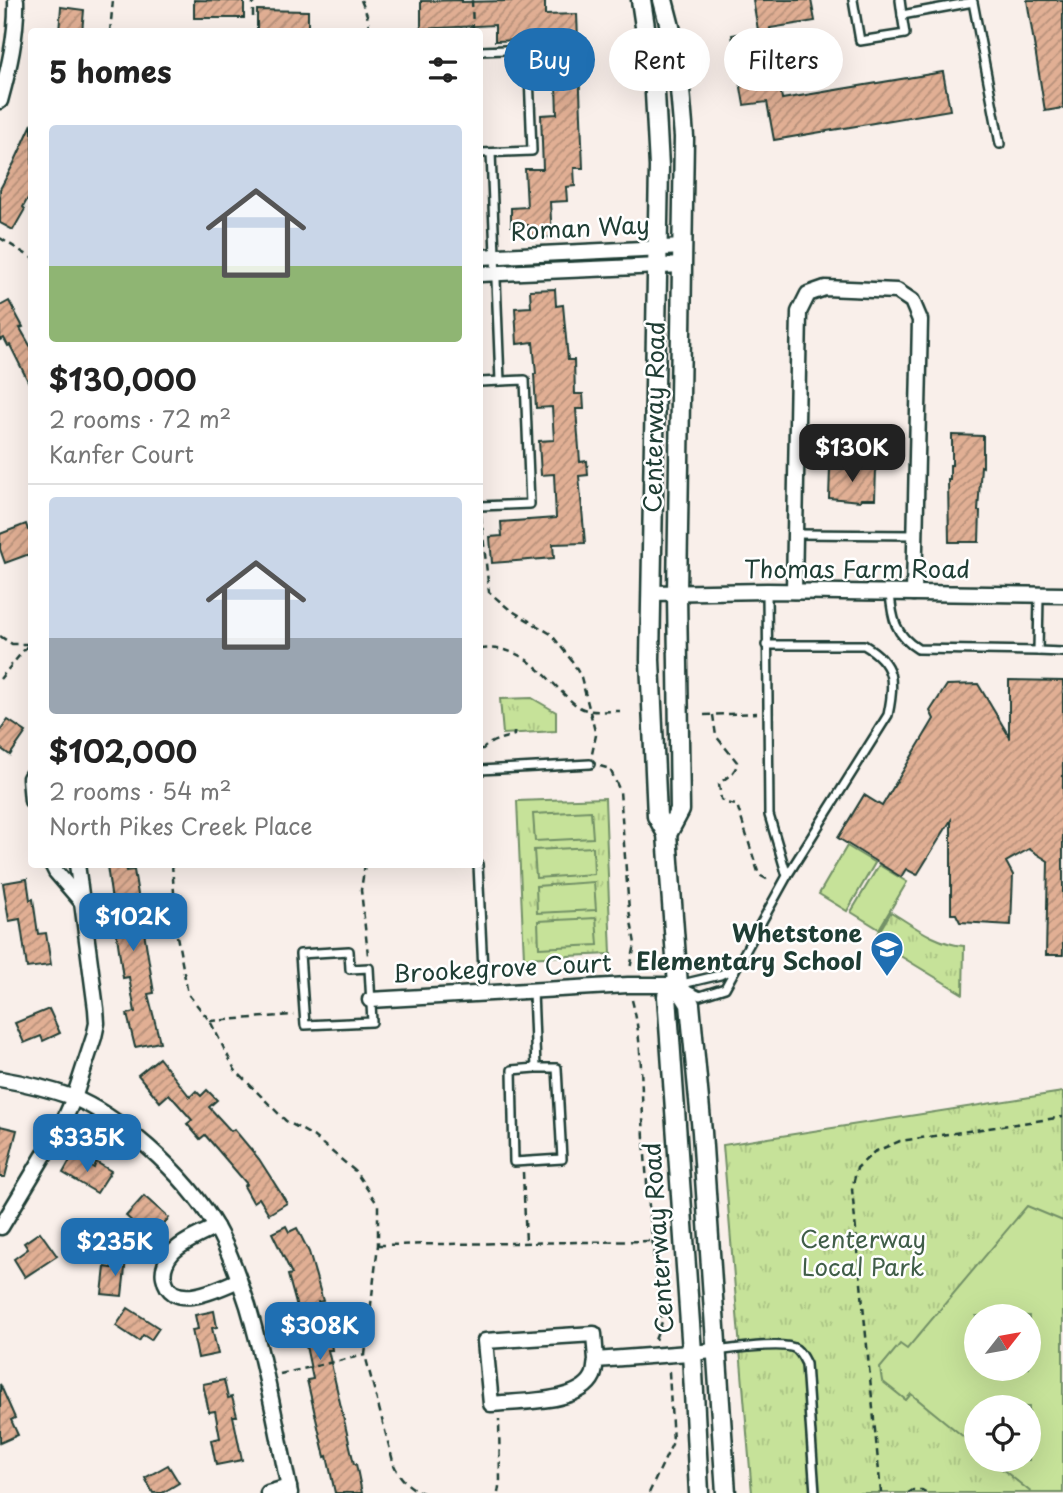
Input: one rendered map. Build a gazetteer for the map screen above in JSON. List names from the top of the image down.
{
  "streets": {
    "street": [
      "Roman Way",
      "Centerway Road",
      "Thomas Farm Road",
      "Brookegrove Court"
    ]
  },
  "crossings": [
    ["Roman Way", "Centerway Road"],
    ["Centerway Road", "Thomas Farm Road"],
    ["Centerway Road", "Brookegrove Court"]
  ],
  "parks": ["Centerway Local Park"],
  "places": {
    "school or university": ["Whetstone Elementary School"]
  },
  "north": "top right",
  "page": {
    "chip": ["Buy", "Rent", "Filters"],
    "heading": "5 homes",
    "list": [
      {
        "name": "$130,000",
        "note": "2 rooms · 72 m² · Kanfer Court"
      },
      {
        "name": "$102,000",
        "note": "2 rooms · 54 m² · North Pikes Creek Place"
      }
    ],
    "price": [
      "$130K",
      "$102K",
      "$335K",
      "$235K",
      "$308K"
    ]
  }
}
